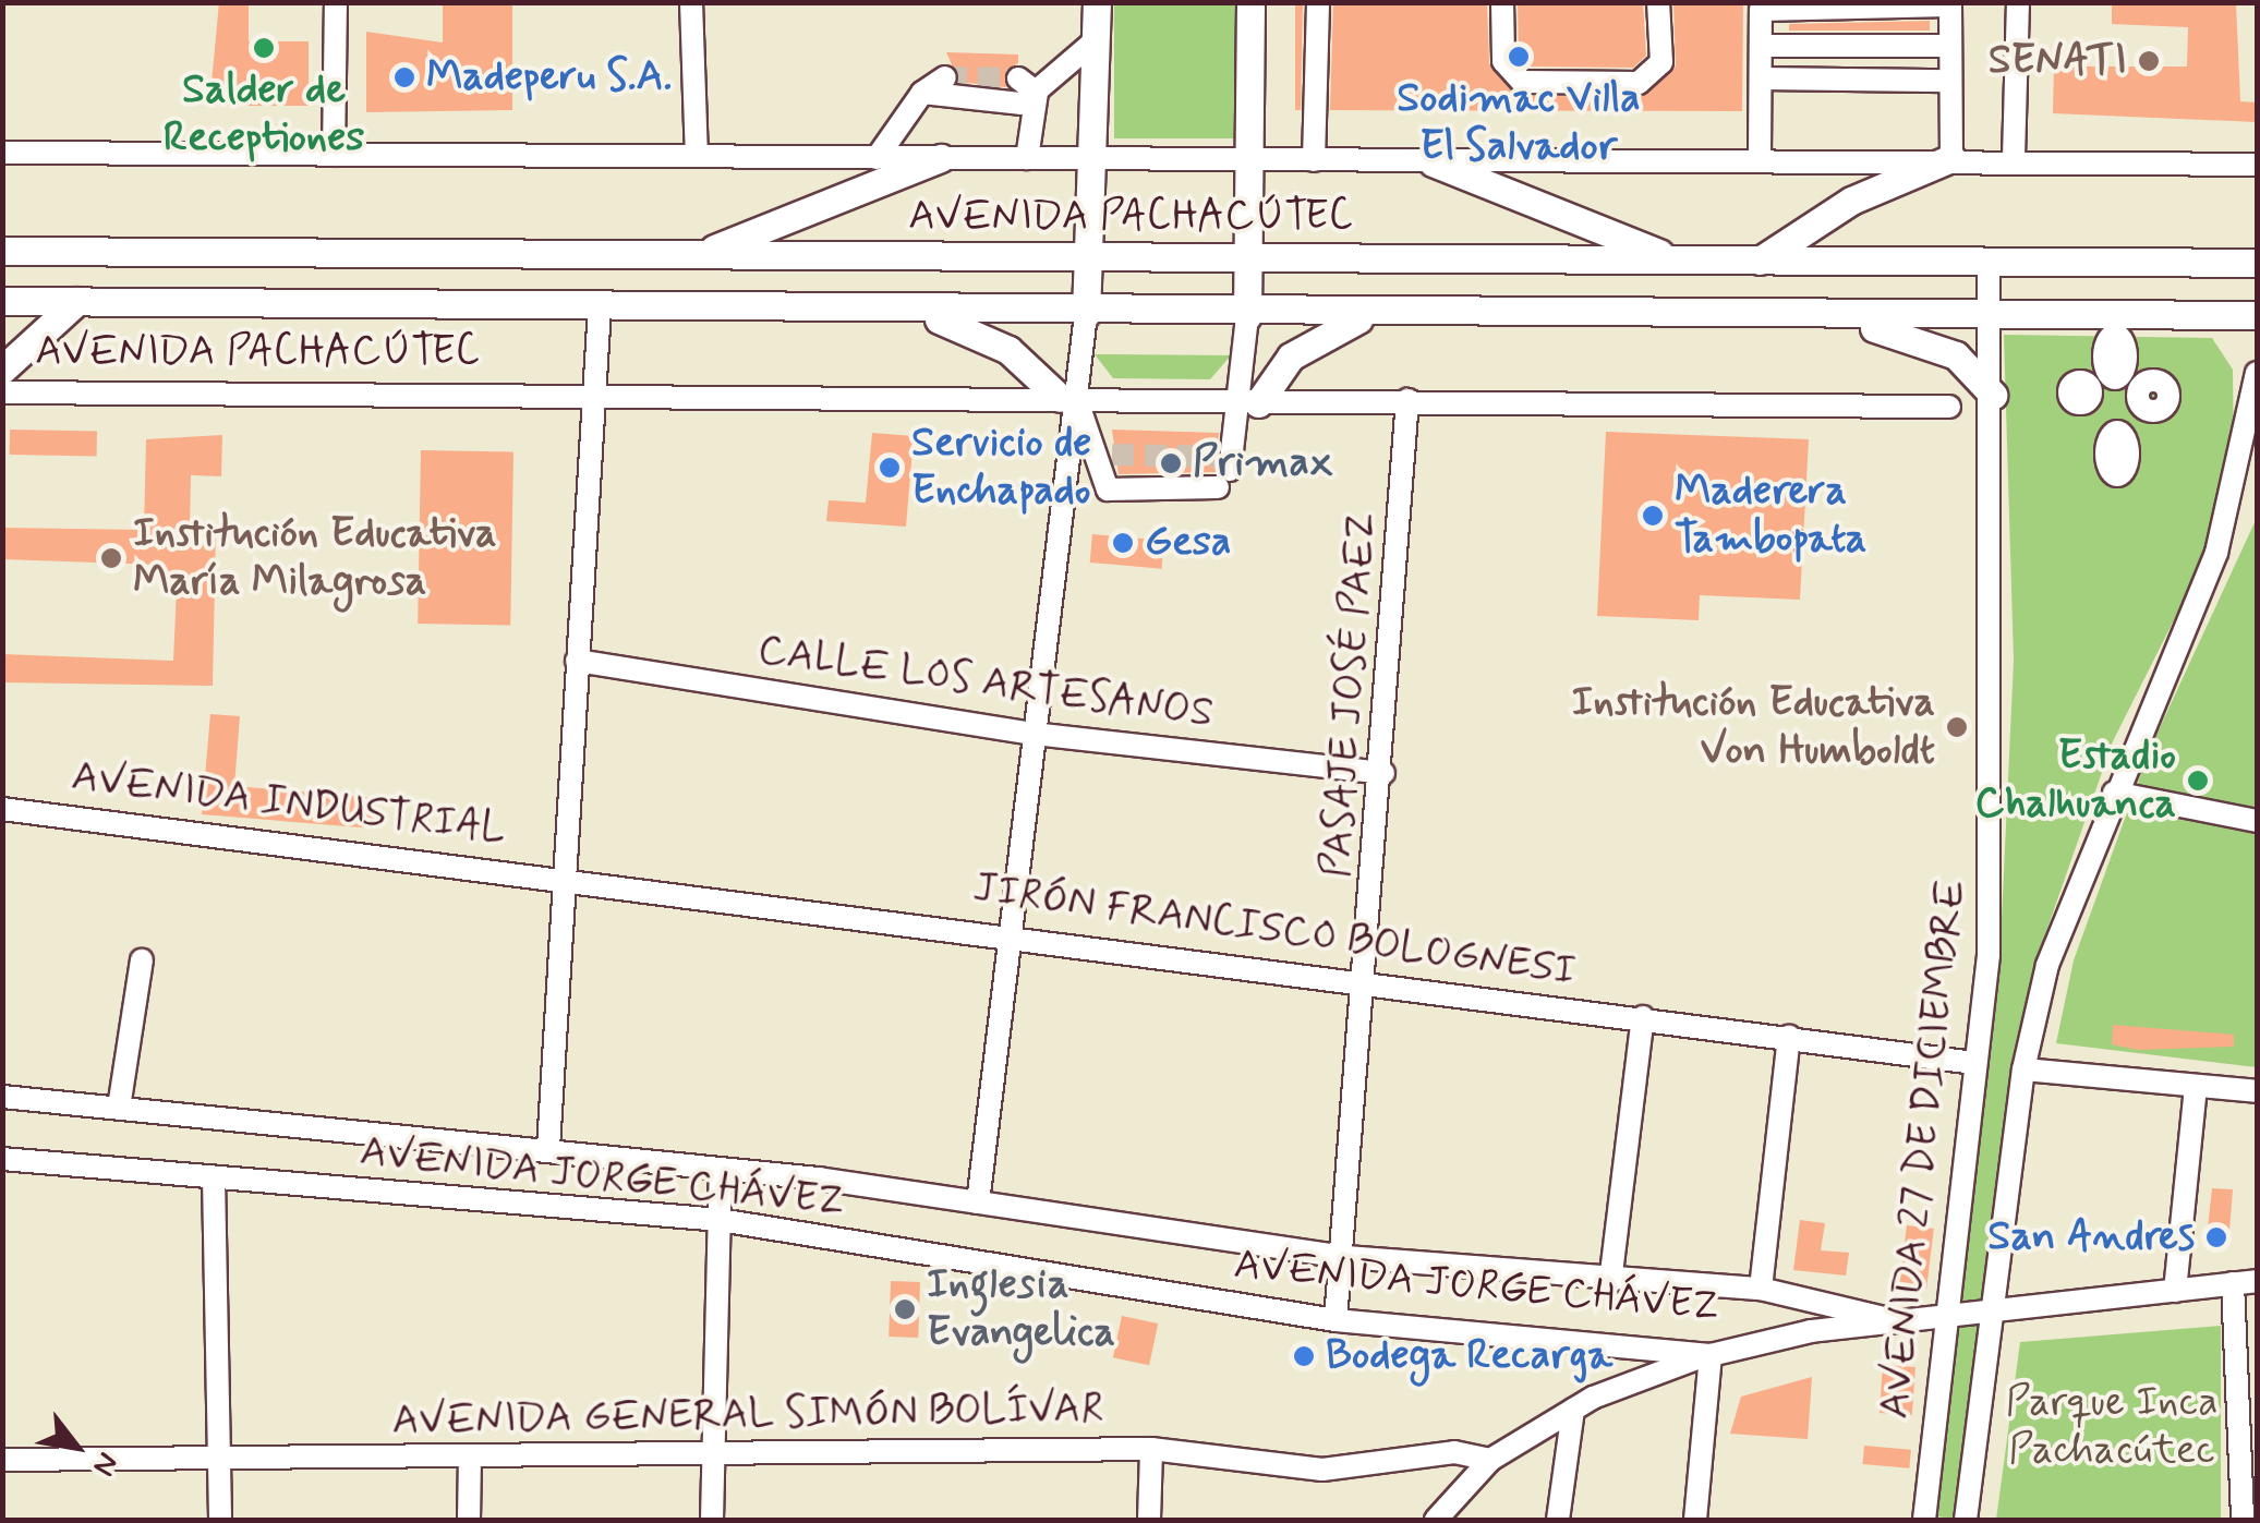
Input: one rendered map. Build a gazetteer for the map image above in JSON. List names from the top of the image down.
{
  "streets": {
    "main road": ["AVENIDA PACHACÚTEC"],
    "street": [
      "CALLE LOS ARTESANOS",
      "PASAJE JOSÉ PAEZ",
      "AVENIDA INDUSTRIAL",
      "JIRÓN FRANCISCO BOLOGNESI",
      "AVENIDA 27 DE DICIEMBRE",
      "AVENIDA JORGE CHÁVEZ",
      "AVENIDA GENERAL SIMÓN BOLÍVAR"
    ]
  },
  "crossings": [
    ["AVENIDA PACHACÚTEC", "PASAJE JOSÉ PAEZ"],
    ["AVENIDA PACHACÚTEC", "AVENIDA 27 DE DICIEMBRE"],
    ["CALLE LOS ARTESANOS", "PASAJE JOSÉ PAEZ"],
    ["PASAJE JOSÉ PAEZ", "JIRÓN FRANCISCO BOLOGNESI"],
    ["PASAJE JOSÉ PAEZ", "AVENIDA JORGE CHÁVEZ"],
    ["AVENIDA INDUSTRIAL", "JIRÓN FRANCISCO BOLOGNESI"],
    ["JIRÓN FRANCISCO BOLOGNESI", "AVENIDA 27 DE DICIEMBRE"],
    ["AVENIDA 27 DE DICIEMBRE", "AVENIDA JORGE CHÁVEZ"]
  ],
  "parks": ["Parque Inca Pachacútec"],
  "places": [
    "Salder de Receptiones",
    "Sodimac Villa El Salvador",
    "SENATI",
    "Madeperu S.A.",
    "Primax",
    "Servicio de Enchapado",
    "Maderera Tambopata",
    "Gesa",
    "Institución Educativa María Milagrosa",
    "Institución Educativa Von Humboldt",
    "Estadio Chalhuanca",
    "San Andres",
    "Inglesia Evangelica",
    "Bodega Recarga"
  ],
  "north": "bottom right"
}
